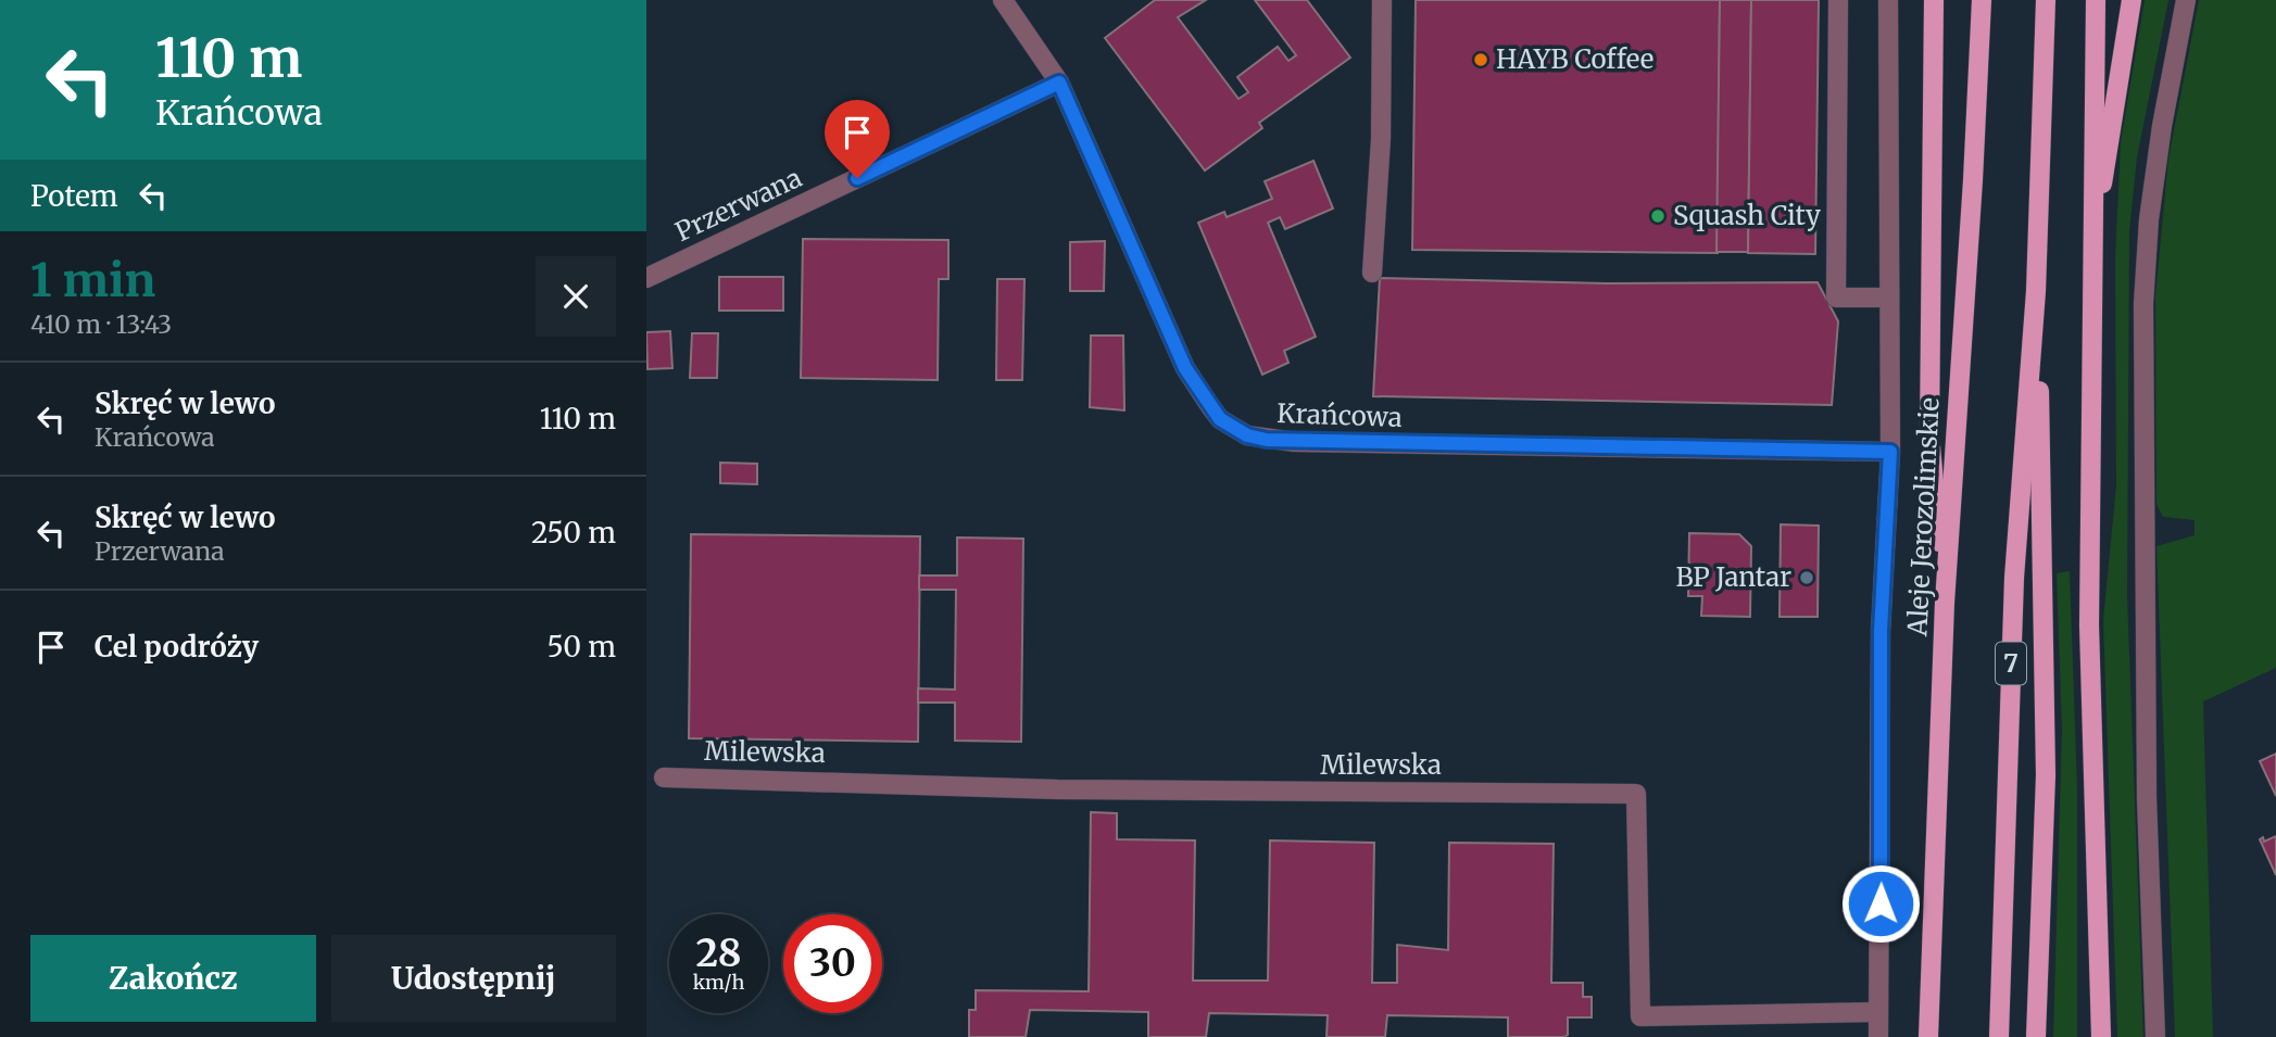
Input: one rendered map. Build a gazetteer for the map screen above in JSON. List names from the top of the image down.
{
  "streets": {
    "main road": ["Aleje Jerozolimskie", "7"],
    "street": ["Przerwana", "Krańcowa", "Milewska"]
  },
  "crossings": [
    ["Przerwana", "Krańcowa"],
    ["Krańcowa", "Aleje Jerozolimskie"],
    ["Aleje Jerozolimskie", "Milewska"]
  ],
  "places": ["HAYB Coffee", "Squash City", "BP Jantar"],
  "page": {
    "turn": ["110 m", "Krańcowa"],
    "then": "Potem",
    "heading": ["1 min", "410 m · 13:43"],
    "list": [
      {
        "name": "Skręć w lewo",
        "note": "Krańcowa",
        "value": "110 m"
      },
      {
        "name": "Skręć w lewo",
        "note": "Przerwana",
        "value": "250 m"
      },
      {
        "name": "Cel podróży",
        "value": "50 m"
      }
    ],
    "speed": "28 km/h",
    "limit": "30",
    "buttons": ["Zakończ", "Udostępnij"]
  }
}
